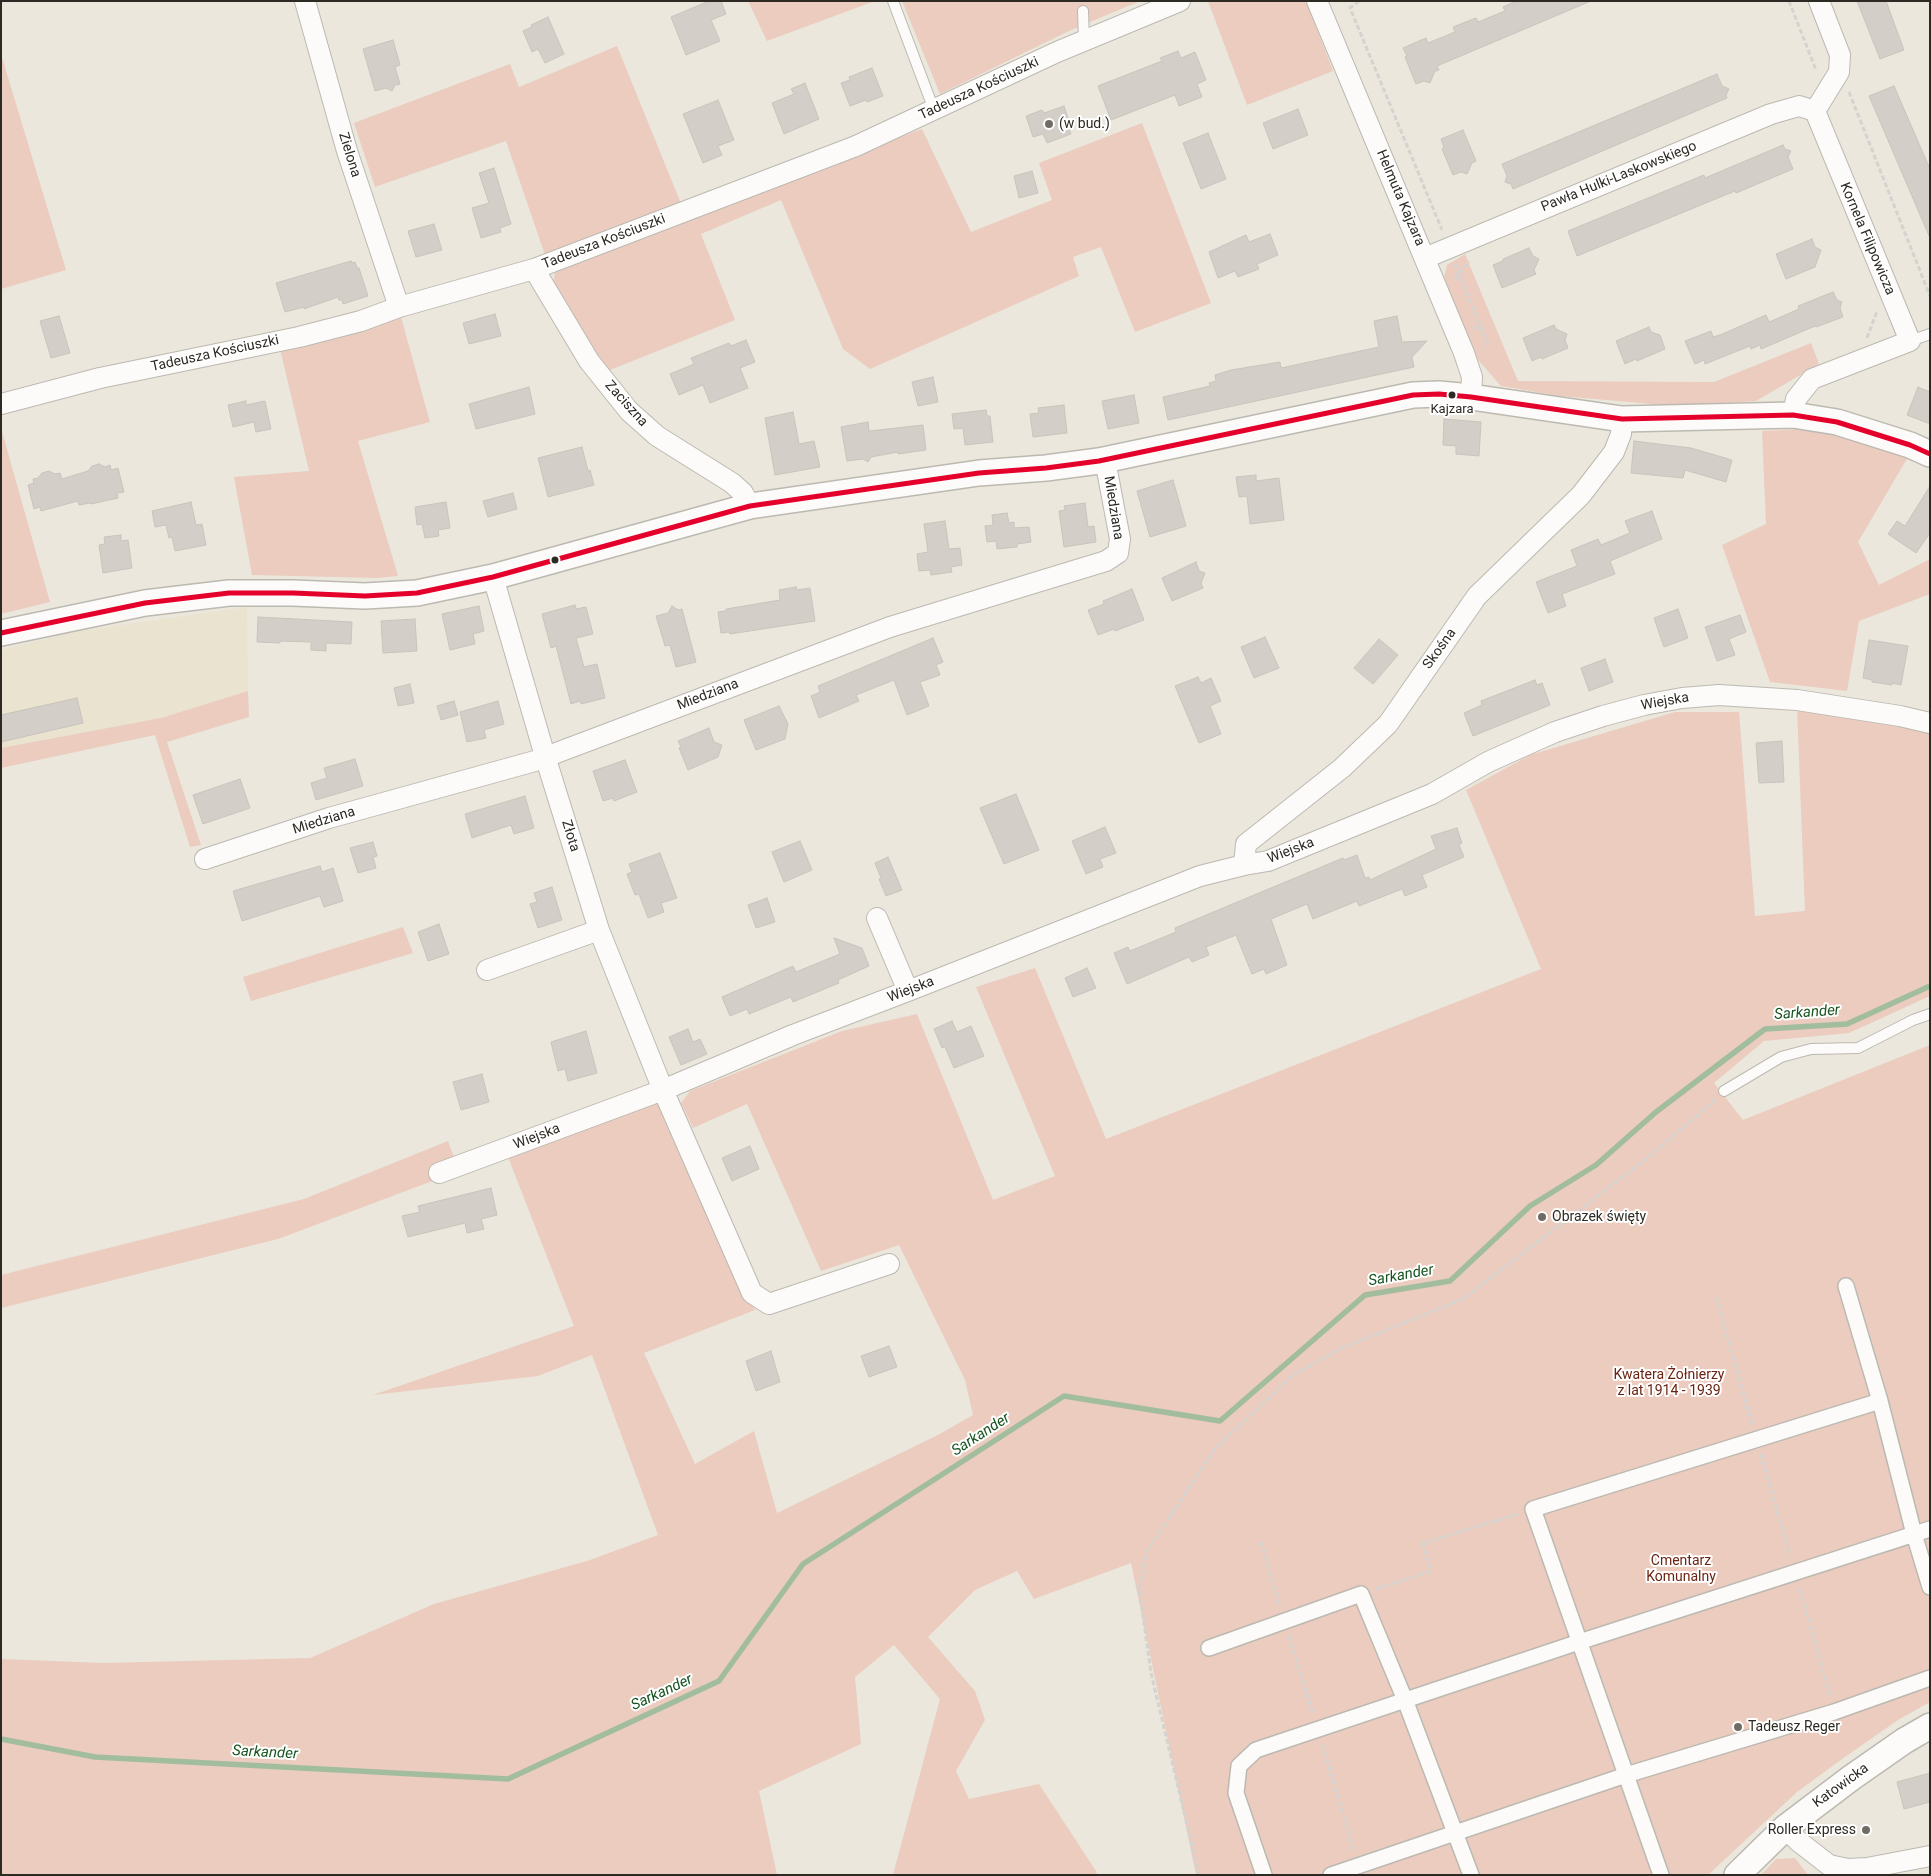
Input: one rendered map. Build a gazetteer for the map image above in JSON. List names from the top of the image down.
{
  "streets": {
    "street": [
      "Tadeusza Kościuszki",
      "Zielona",
      "Pawła Hulki-Laskowskiego",
      "Helmuta Kajzara",
      "Kornela Filipowicza",
      "Zaciszna",
      "Miedziana",
      "Skośna",
      "Wiejska",
      "Złota",
      "Katowicka"
    ]
  },
  "crossings": [
    ["Tadeusza Kościuszki", "Zielona"],
    ["Tadeusza Kościuszki", "Zaciszna"],
    ["Pawła Hulki-Laskowskiego", "Helmuta Kajzara"],
    ["Pawła Hulki-Laskowskiego", "Kornela Filipowicza"],
    ["Miedziana", "Złota"],
    ["Skośna", "Wiejska"],
    ["Wiejska", "Złota"]
  ],
  "water": ["Sarkander"],
  "parks": ["Kwatera Żołnierzy z lat 1914 - 1939", "Cmentarz Komunalny"],
  "places": [
    "(w bud.)",
    "Kajzara",
    "Obrazek święty",
    "Tadeusz Reger",
    "Roller Express"
  ]
}
